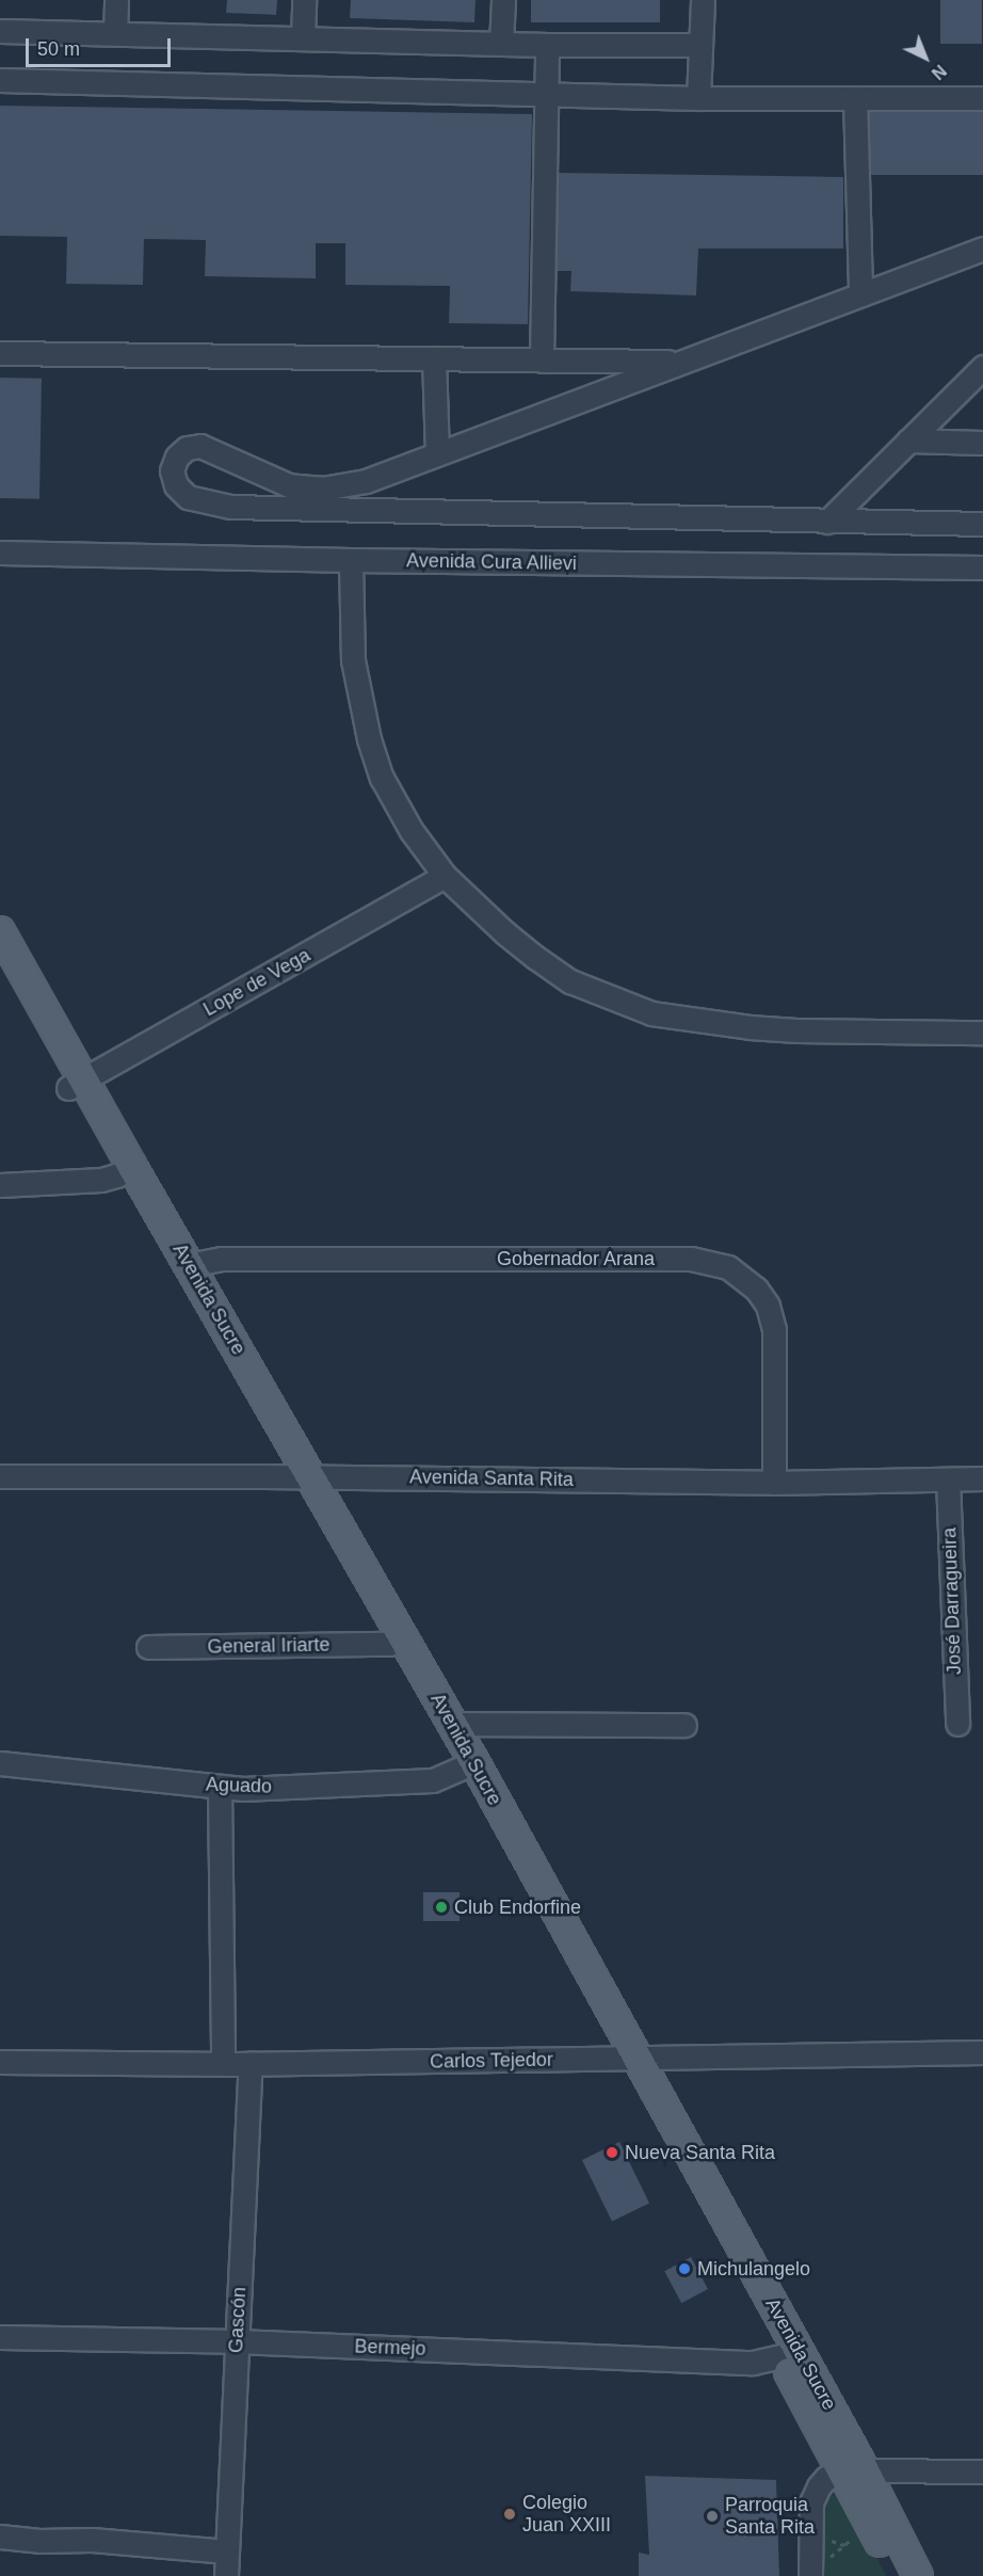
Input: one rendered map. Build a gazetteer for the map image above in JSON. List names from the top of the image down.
{
  "streets": {
    "main road": ["Avenida Sucre"],
    "street": [
      "Avenida Cura Allievi",
      "Lope de Vega",
      "Gobernador Arana",
      "Avenida Santa Rita",
      "José Darragueira",
      "General Iriarte",
      "Aguado",
      "Carlos Tejedor",
      "Gascón",
      "Bermejo"
    ]
  },
  "crossings": [
    ["Lope de Vega", "Avenida Sucre"],
    ["Gobernador Arana", "Avenida Sucre"],
    ["Gobernador Arana", "Avenida Santa Rita"],
    ["Avenida Sucre", "Avenida Santa Rita"],
    ["Avenida Sucre", "General Iriarte"],
    ["Avenida Sucre", "Aguado"],
    ["Avenida Sucre", "Carlos Tejedor"],
    ["Avenida Sucre", "Bermejo"],
    ["Avenida Santa Rita", "José Darragueira"],
    ["Carlos Tejedor", "Gascón"],
    ["Gascón", "Bermejo"]
  ],
  "places": [
    "Club Endorfine",
    "Nueva Santa Rita",
    "Michulangelo",
    "Colegio Juan XXIII",
    "Parroquia Santa Rita"
  ],
  "scale_bar": "50 m",
  "north": "bottom right"
}
